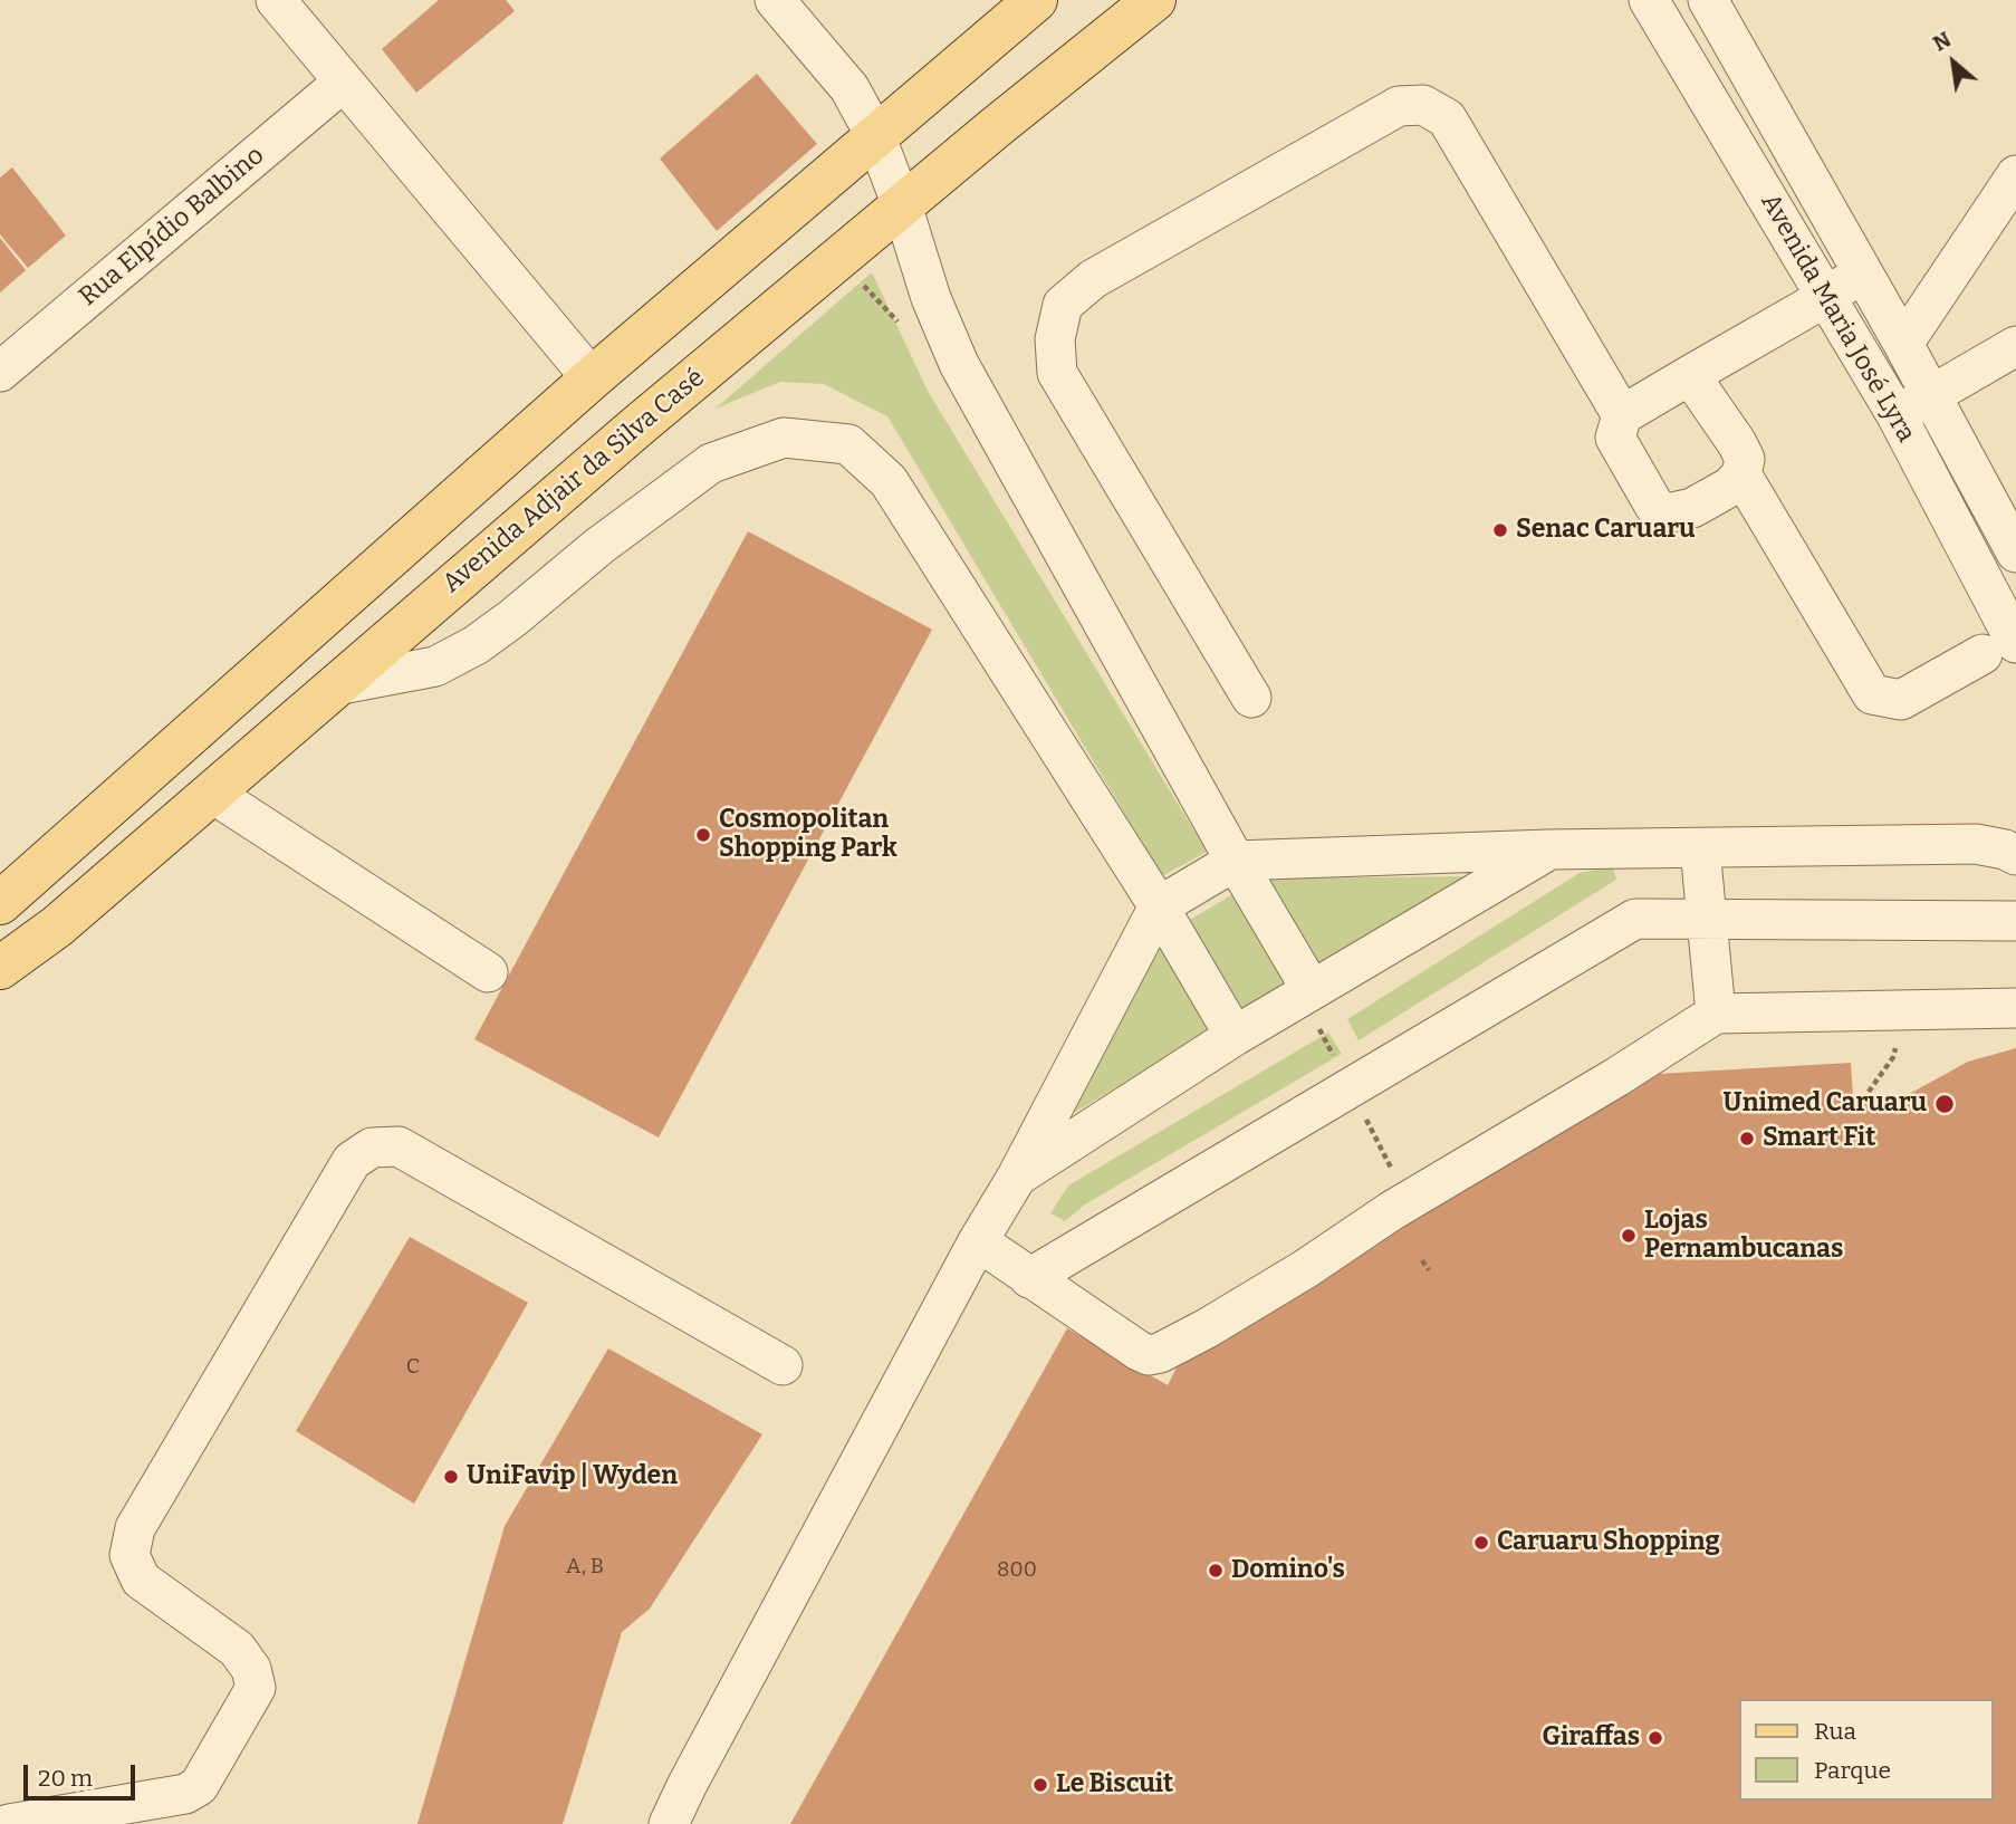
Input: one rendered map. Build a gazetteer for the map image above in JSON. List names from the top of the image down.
{
  "streets": {
    "main road": ["Avenida Adjair da Silva Casé"],
    "street": ["Rua Elpídio Balbino", "Avenida Maria José Lyra"]
  },
  "places": [
    "Senac Caruaru",
    "Cosmopolitan Shopping Park",
    "Unimed Caruaru",
    "Smart Fit",
    "Lojas Pernambucanas",
    "UniFavip | Wyden",
    "Caruaru Shopping",
    "Domino's",
    "Giraffas",
    "Le Biscuit"
  ],
  "house_numbers": ["C", "A, B", "800"],
  "legend": ["Rua", "Parque"],
  "scale_bar": "20 m",
  "north": "top left"
}
